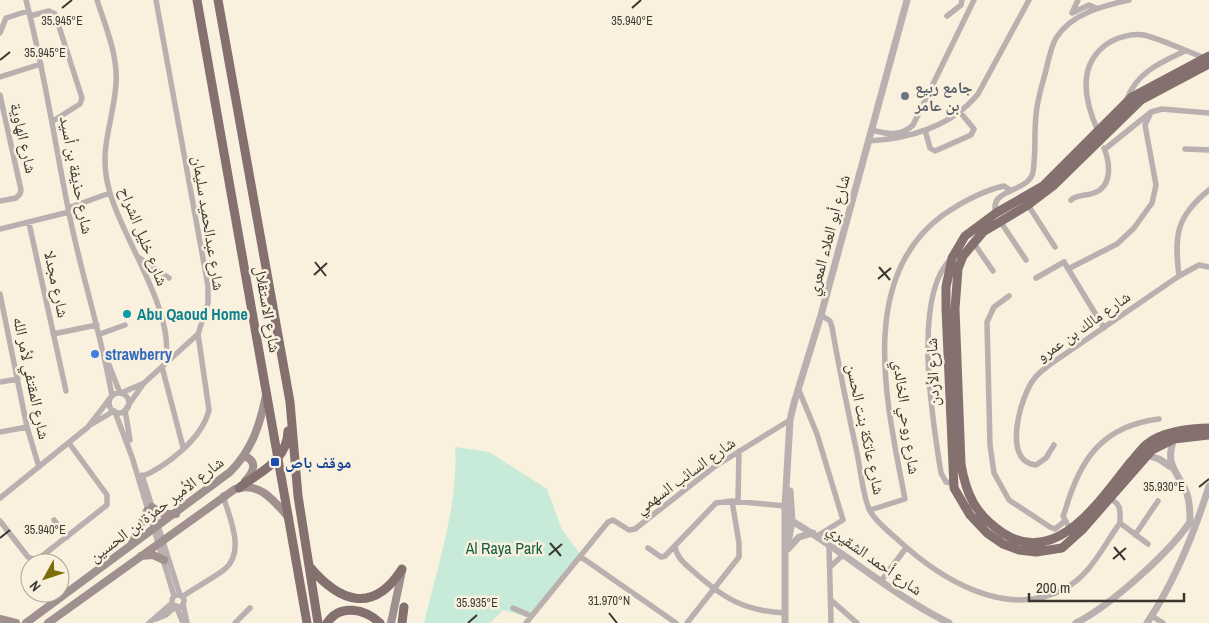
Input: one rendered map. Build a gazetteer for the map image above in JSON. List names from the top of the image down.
{
  "streets": {
    "highway": ["شارع الاستقلال", "شارع الأردن"],
    "main road": ["شارع الأمير حمزة بن الحسين"],
    "street": [
      "شارع الهاوية",
      "شارع حذيفة بن أسيد",
      "شارع عبدالحميد سليمان",
      "شارع أبو العلاء المعري",
      "شارع خليل الشراح",
      "شارع مجدلا",
      "شارع مالك بن عمرو",
      "شارع المقتفي لأمر الله",
      "شارع روحي الخالدي",
      "شارع عاتكة بنت الحسن",
      "شارع السائب السهمي",
      "شارع أحمد الشقيري"
    ]
  },
  "crossings": [
    ["شارع عبدالحميد سليمان", "شارع خليل الشراح"],
    ["شارع أبو العلاء المعري", "شارع عاتكة بنت الحسن"],
    ["شارع أبو العلاء المعري", "شارع السائب السهمي"],
    ["شارع أبو العلاء المعري", "شارع أحمد الشقيري"],
    ["شارع الاستقلال", "شارع الأمير حمزة بن الحسين"],
    ["شارع روحي الخالدي", "شارع عاتكة بنت الحسن"]
  ],
  "parks": ["Al Raya Park"],
  "places": {
    "other": ["جامع ربيع بن عامر", "Abu Qaoud Home", "strawberry"],
    "transit": ["موقف باص"]
  },
  "scale_bar": "200 m",
  "north": "bottom left",
  "coordinates": [
    "35.945°E",
    "35.940°E",
    "35.930°E",
    "31.970°N",
    "35.935°E"
  ]
}
